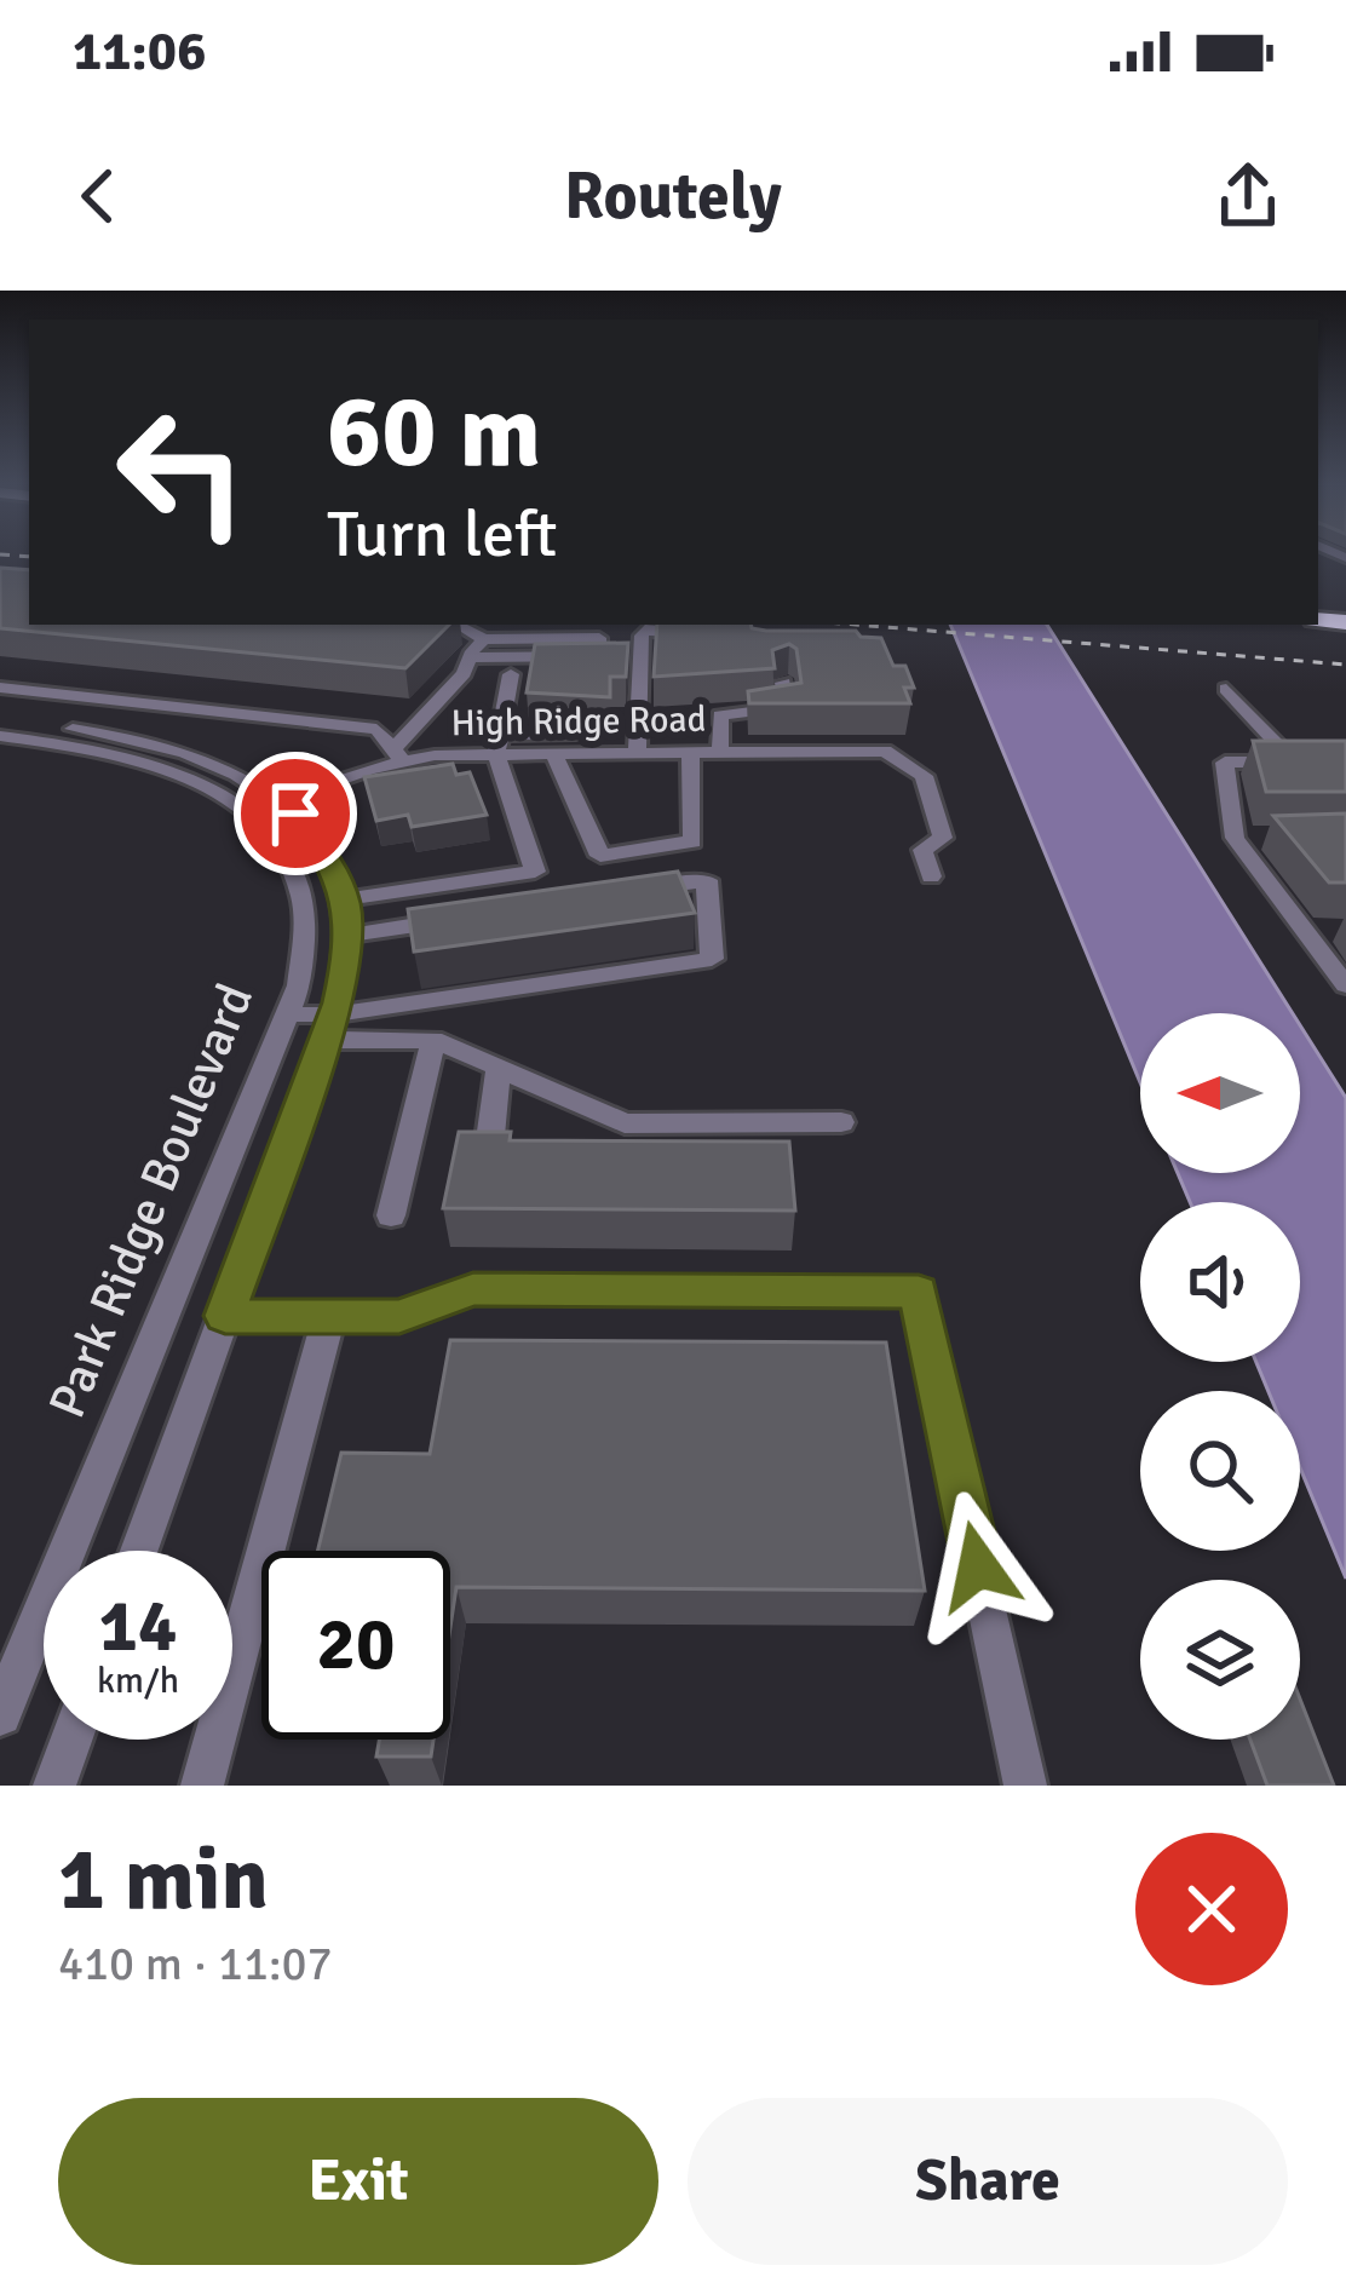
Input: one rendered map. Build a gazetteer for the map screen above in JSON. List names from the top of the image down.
{
  "streets": {
    "street": ["High Ridge Road", "Park Ridge Boulevard"]
  },
  "crossings": [
    ["High Ridge Road", "Park Ridge Boulevard"]
  ],
  "north": "left",
  "page": {
    "status": "11:06",
    "header": "Routely",
    "turn": ["60 m", "Turn left"],
    "speed": "14 km/h",
    "limit": "20",
    "heading": ["1 min", "410 m · 11:07"],
    "buttons": ["Exit", "Share"]
  }
}
